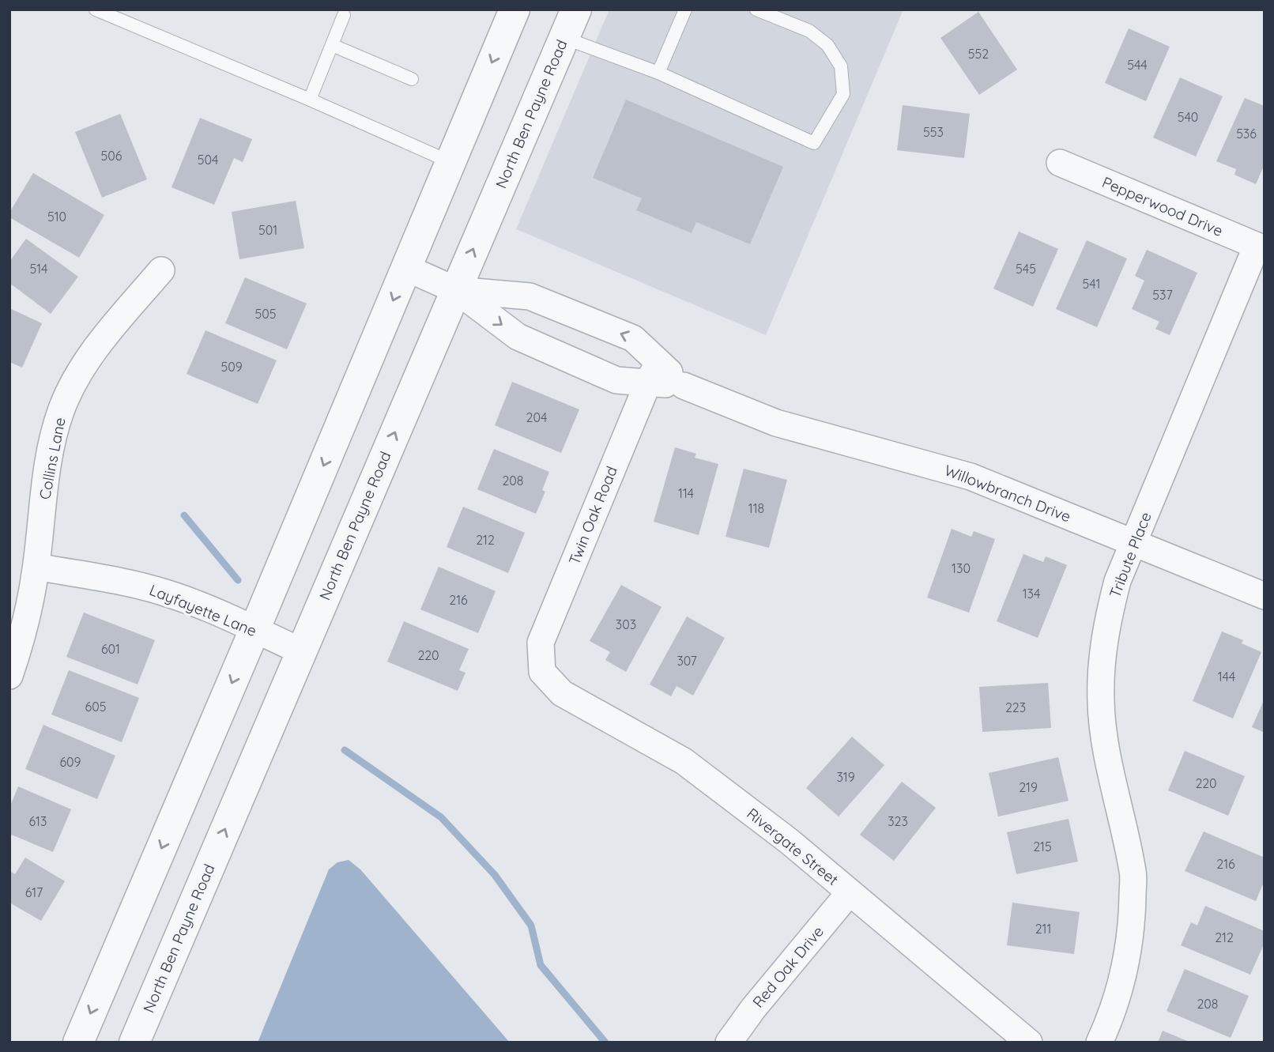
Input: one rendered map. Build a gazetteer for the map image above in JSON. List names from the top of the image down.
{
  "streets": {
    "street": [
      "North Ben Payne Road",
      "Pepperwood Drive",
      "Collins Lane",
      "Willowbranch Drive",
      "Twin Oak Road",
      "Tribute Place",
      "Layfayette Lane",
      "Rivergate Street",
      "Red Oak Drive"
    ]
  },
  "crossings": [
    ["North Ben Payne Road", "Willowbranch Drive"],
    ["North Ben Payne Road", "Layfayette Lane"],
    ["Pepperwood Drive", "Tribute Place"],
    ["Collins Lane", "Layfayette Lane"],
    ["Willowbranch Drive", "Twin Oak Road"],
    ["Willowbranch Drive", "Tribute Place"],
    ["Twin Oak Road", "Rivergate Street"],
    ["Rivergate Street", "Red Oak Drive"]
  ],
  "house_numbers": [
    "552",
    "544",
    "540",
    "553",
    "536",
    "506",
    "504",
    "510",
    "501",
    "514",
    "545",
    "541",
    "537",
    "505",
    "509",
    "204",
    "208",
    "114",
    "118",
    "212",
    "130",
    "134",
    "216",
    "303",
    "601",
    "220",
    "307",
    "144",
    "605",
    "223",
    "609",
    "319",
    "220",
    "219",
    "613",
    "323",
    "215",
    "216",
    "617",
    "211",
    "212",
    "208"
  ]
}
